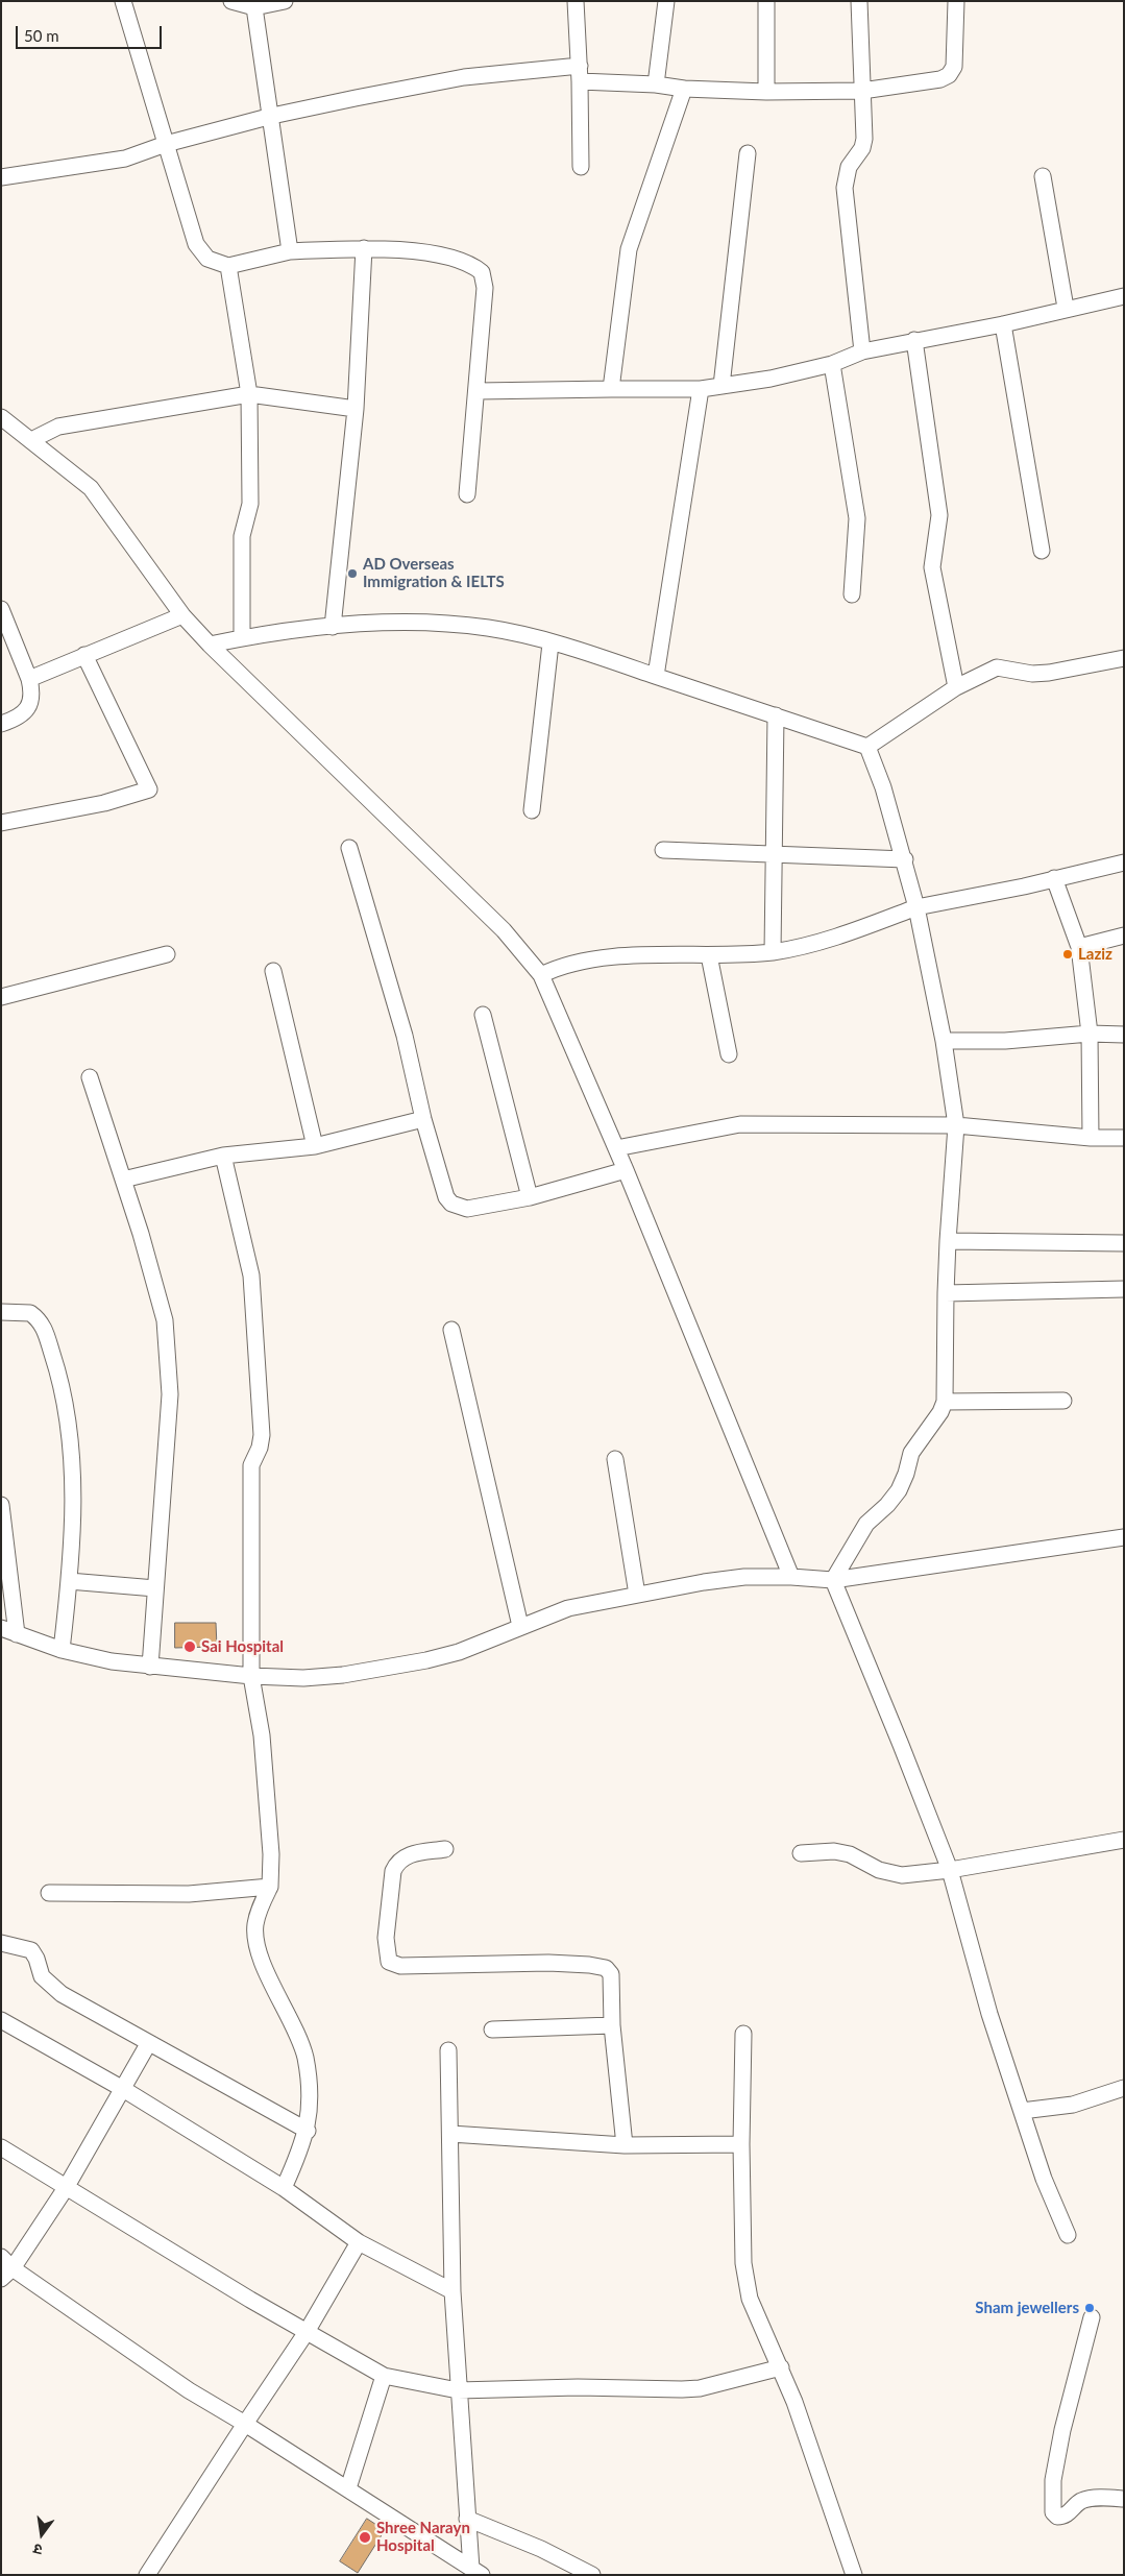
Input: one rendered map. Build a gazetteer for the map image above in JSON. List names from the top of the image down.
{
  "places": [
    "AD Overseas Immigration & IELTS",
    "Laziz",
    "Sai Hospital",
    "Sham jewellers",
    "Shree Narayn Hospital"
  ],
  "scale_bar": "50 m",
  "north": "bottom"
}
